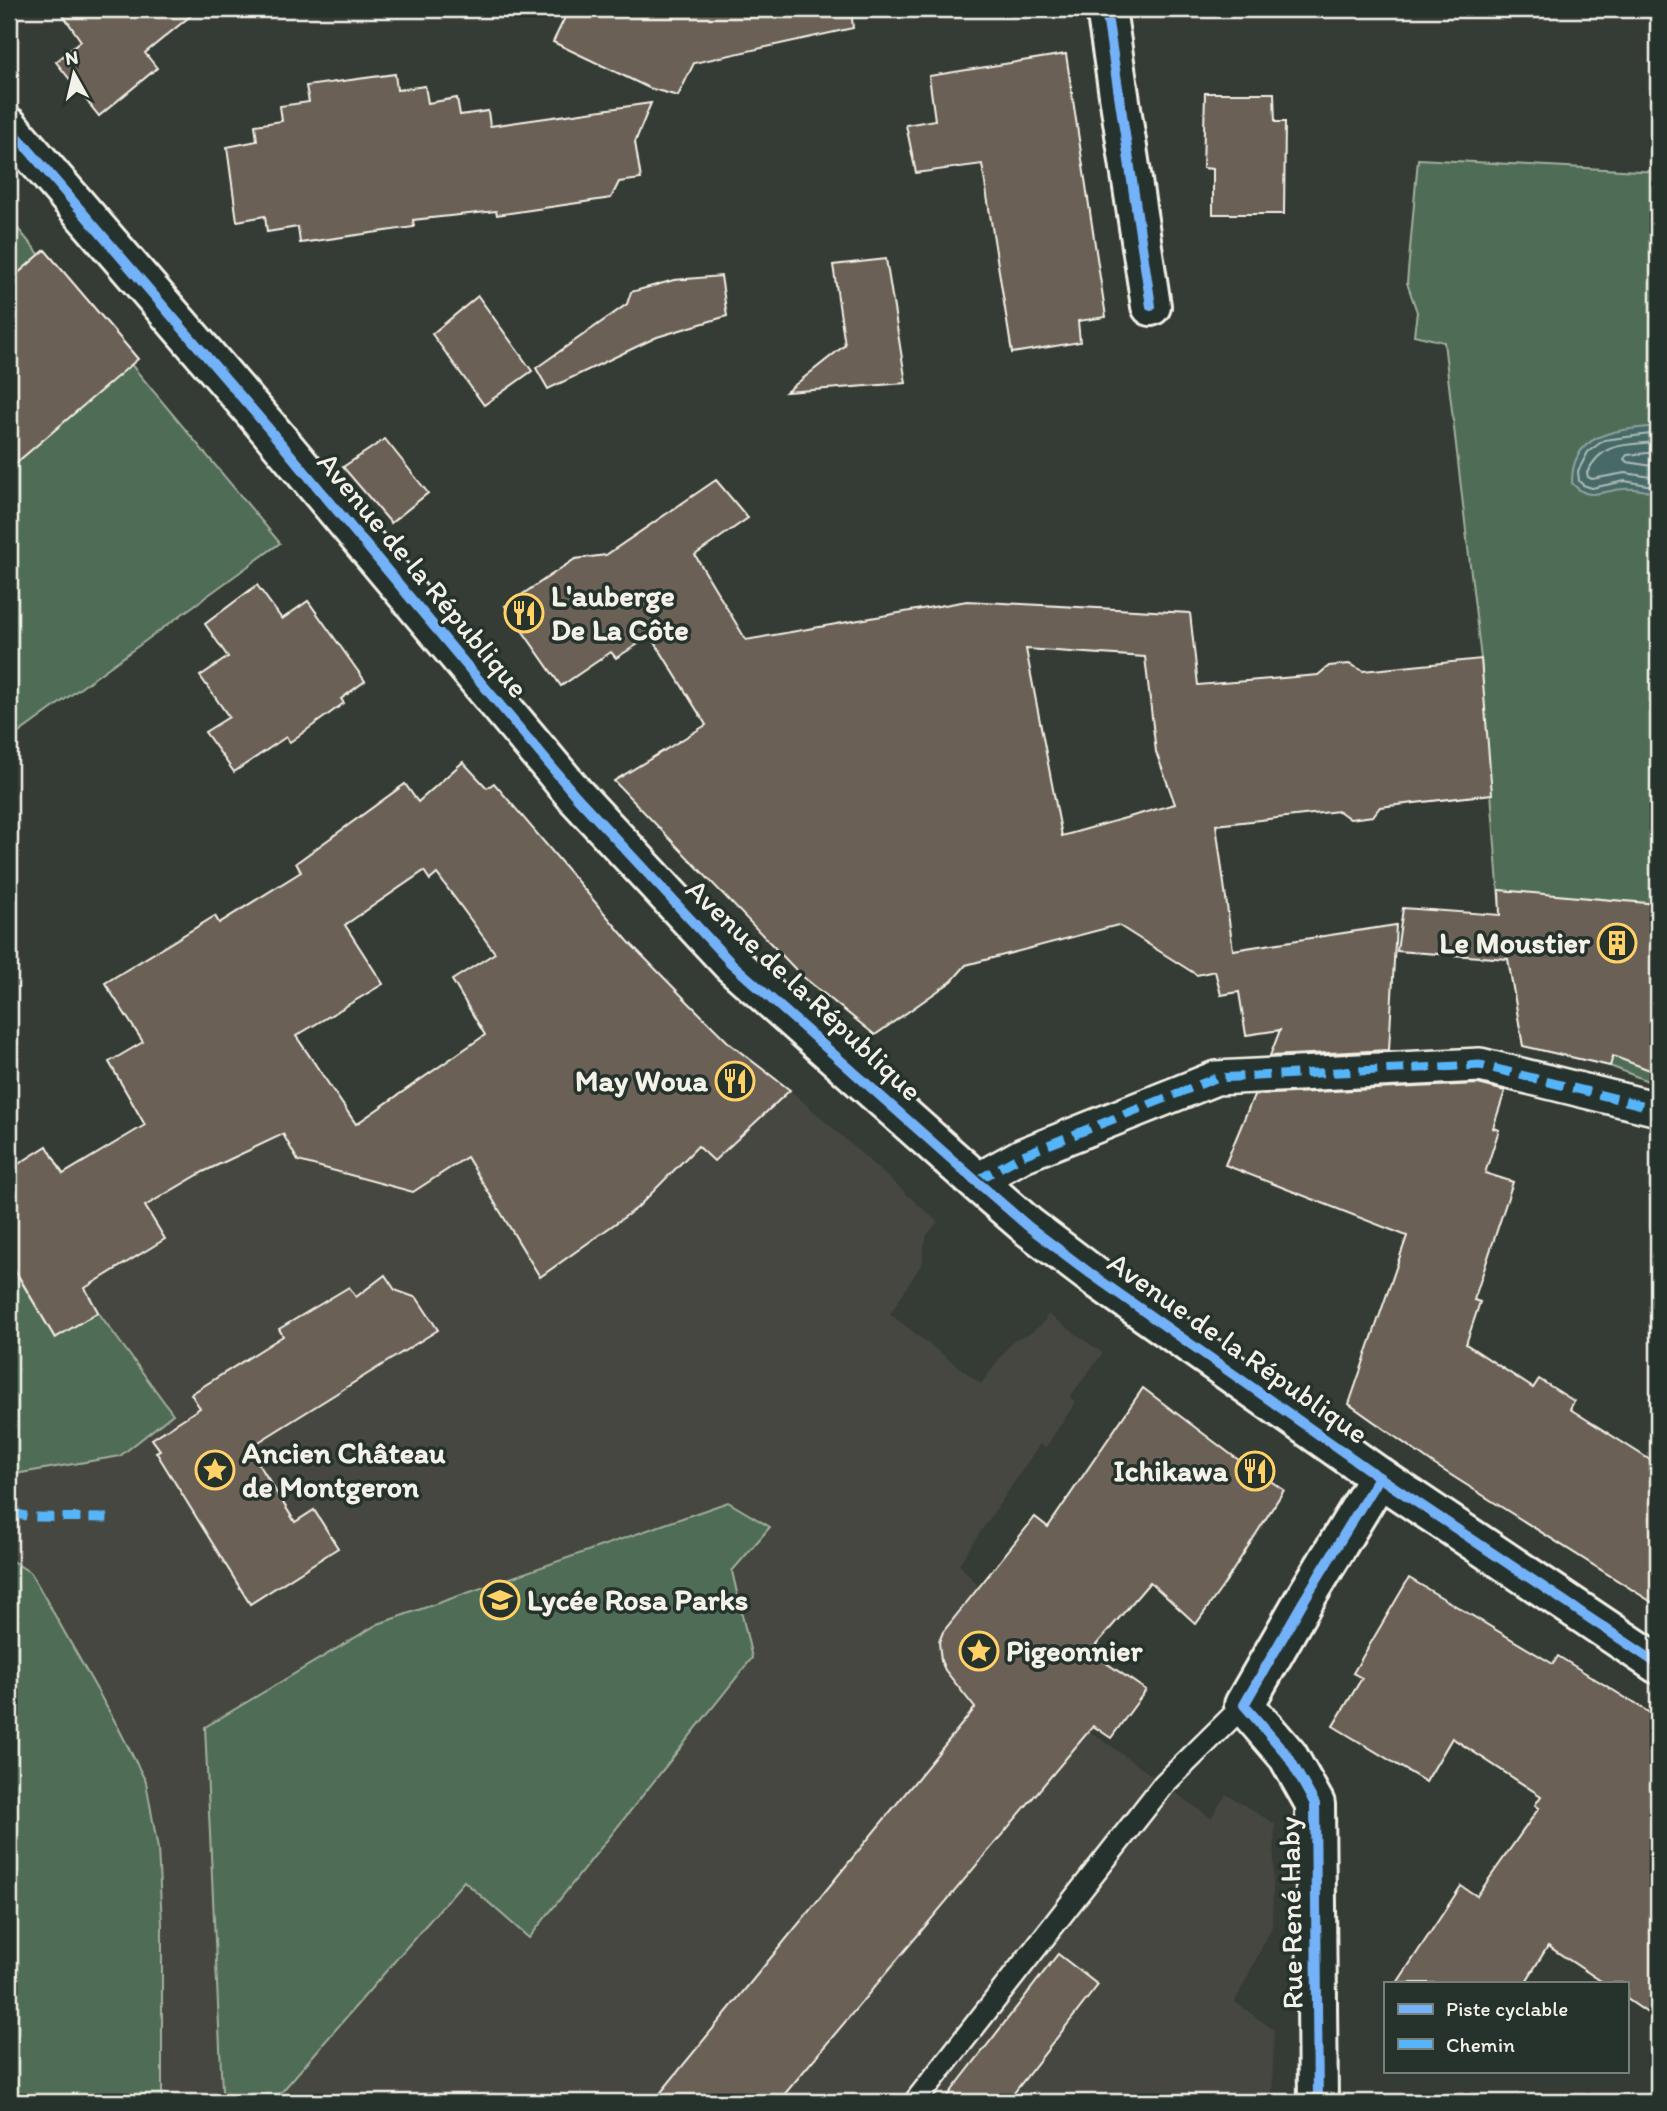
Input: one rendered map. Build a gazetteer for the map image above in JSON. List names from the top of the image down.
{
  "streets": {
    "main road": ["Avenue de la République", "Rue René Haby"]
  },
  "places": {
    "restaurant": ["L'auberge De La Côte", "May Woua", "Ichikawa"],
    "building": ["Le Moustier"],
    "place": ["Ancien Château de Montgeron", "Pigeonnier"],
    "school or university": ["Lycée Rosa Parks"]
  },
  "legend": ["Piste cyclable", "Chemin"],
  "north": "top"
}
